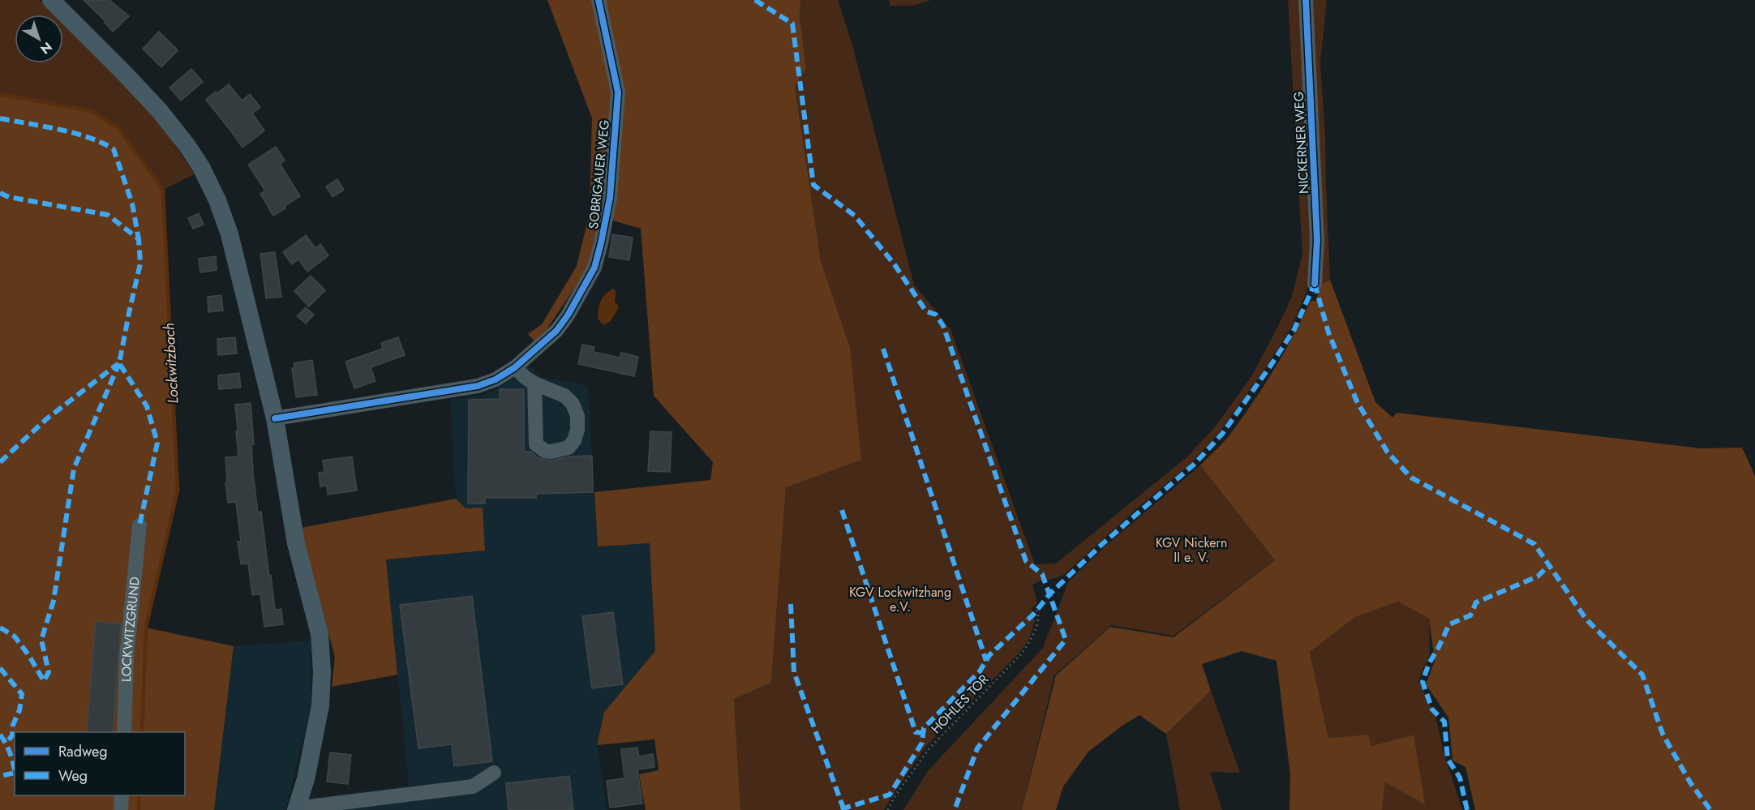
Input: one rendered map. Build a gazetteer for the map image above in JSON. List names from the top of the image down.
{
  "streets": {
    "street": ["NICKERNER WEG", "SOBRIGAUER WEG", "LOCKWITZGRUND"],
    "path": ["HOHLES TOR"]
  },
  "water": ["Lockwitzbach"],
  "parks": ["KGV Nickern II e. V.", "KGV Lockwitzhang e.V."],
  "legend": ["Radweg", "Weg"],
  "north": "bottom right"
}
